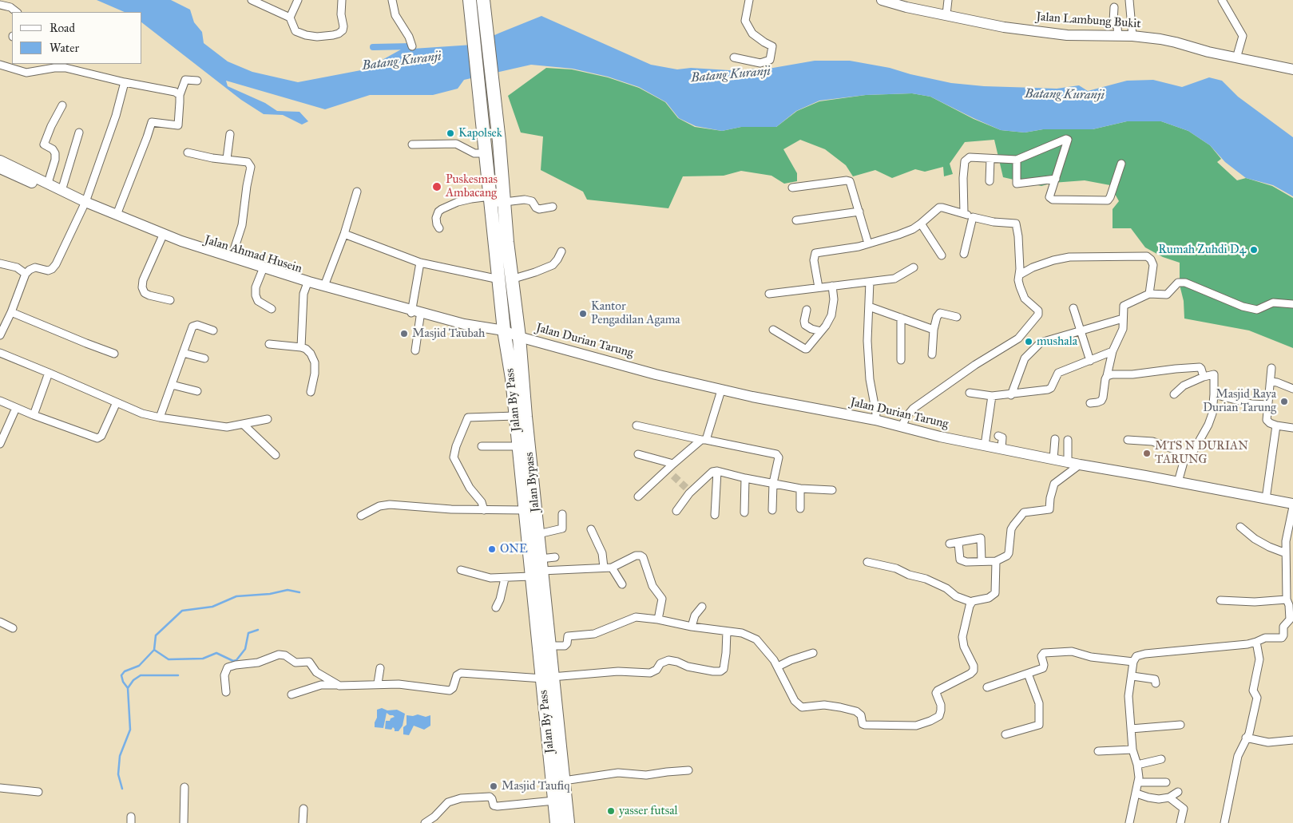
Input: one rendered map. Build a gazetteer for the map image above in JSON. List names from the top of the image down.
{
  "streets": {
    "highway": ["Jalan By Pass", "Jalan Bypass"],
    "street": ["Jalan Lambung Bukit", "Jalan Ahmad Husein", "Jalan Durian Tarung"]
  },
  "crossings": [
    ["Jalan Ahmad Husein", "Jalan Durian Tarung"],
    ["Jalan Ahmad Husein", "Jalan By Pass"],
    ["Jalan Ahmad Husein", "Jalan Bypass"],
    ["Jalan Durian Tarung", "Jalan By Pass"],
    ["Jalan Durian Tarung", "Jalan Bypass"],
    ["Jalan By Pass", "Jalan Bypass"]
  ],
  "water": ["Batang Kuranji"],
  "places": [
    "Kapolsek",
    "Puskesmas Ambacang",
    "Rumah Zuhdi D4",
    "Kantor Pengadilan Agama",
    "Masjid Taubah",
    "mushala",
    "Masjid Raya Durian Tarung",
    "MTS N DURIAN TARUNG",
    "ONE",
    "Masjid Taufiq",
    "yasser futsal"
  ],
  "legend": ["Road", "Water"]
}
